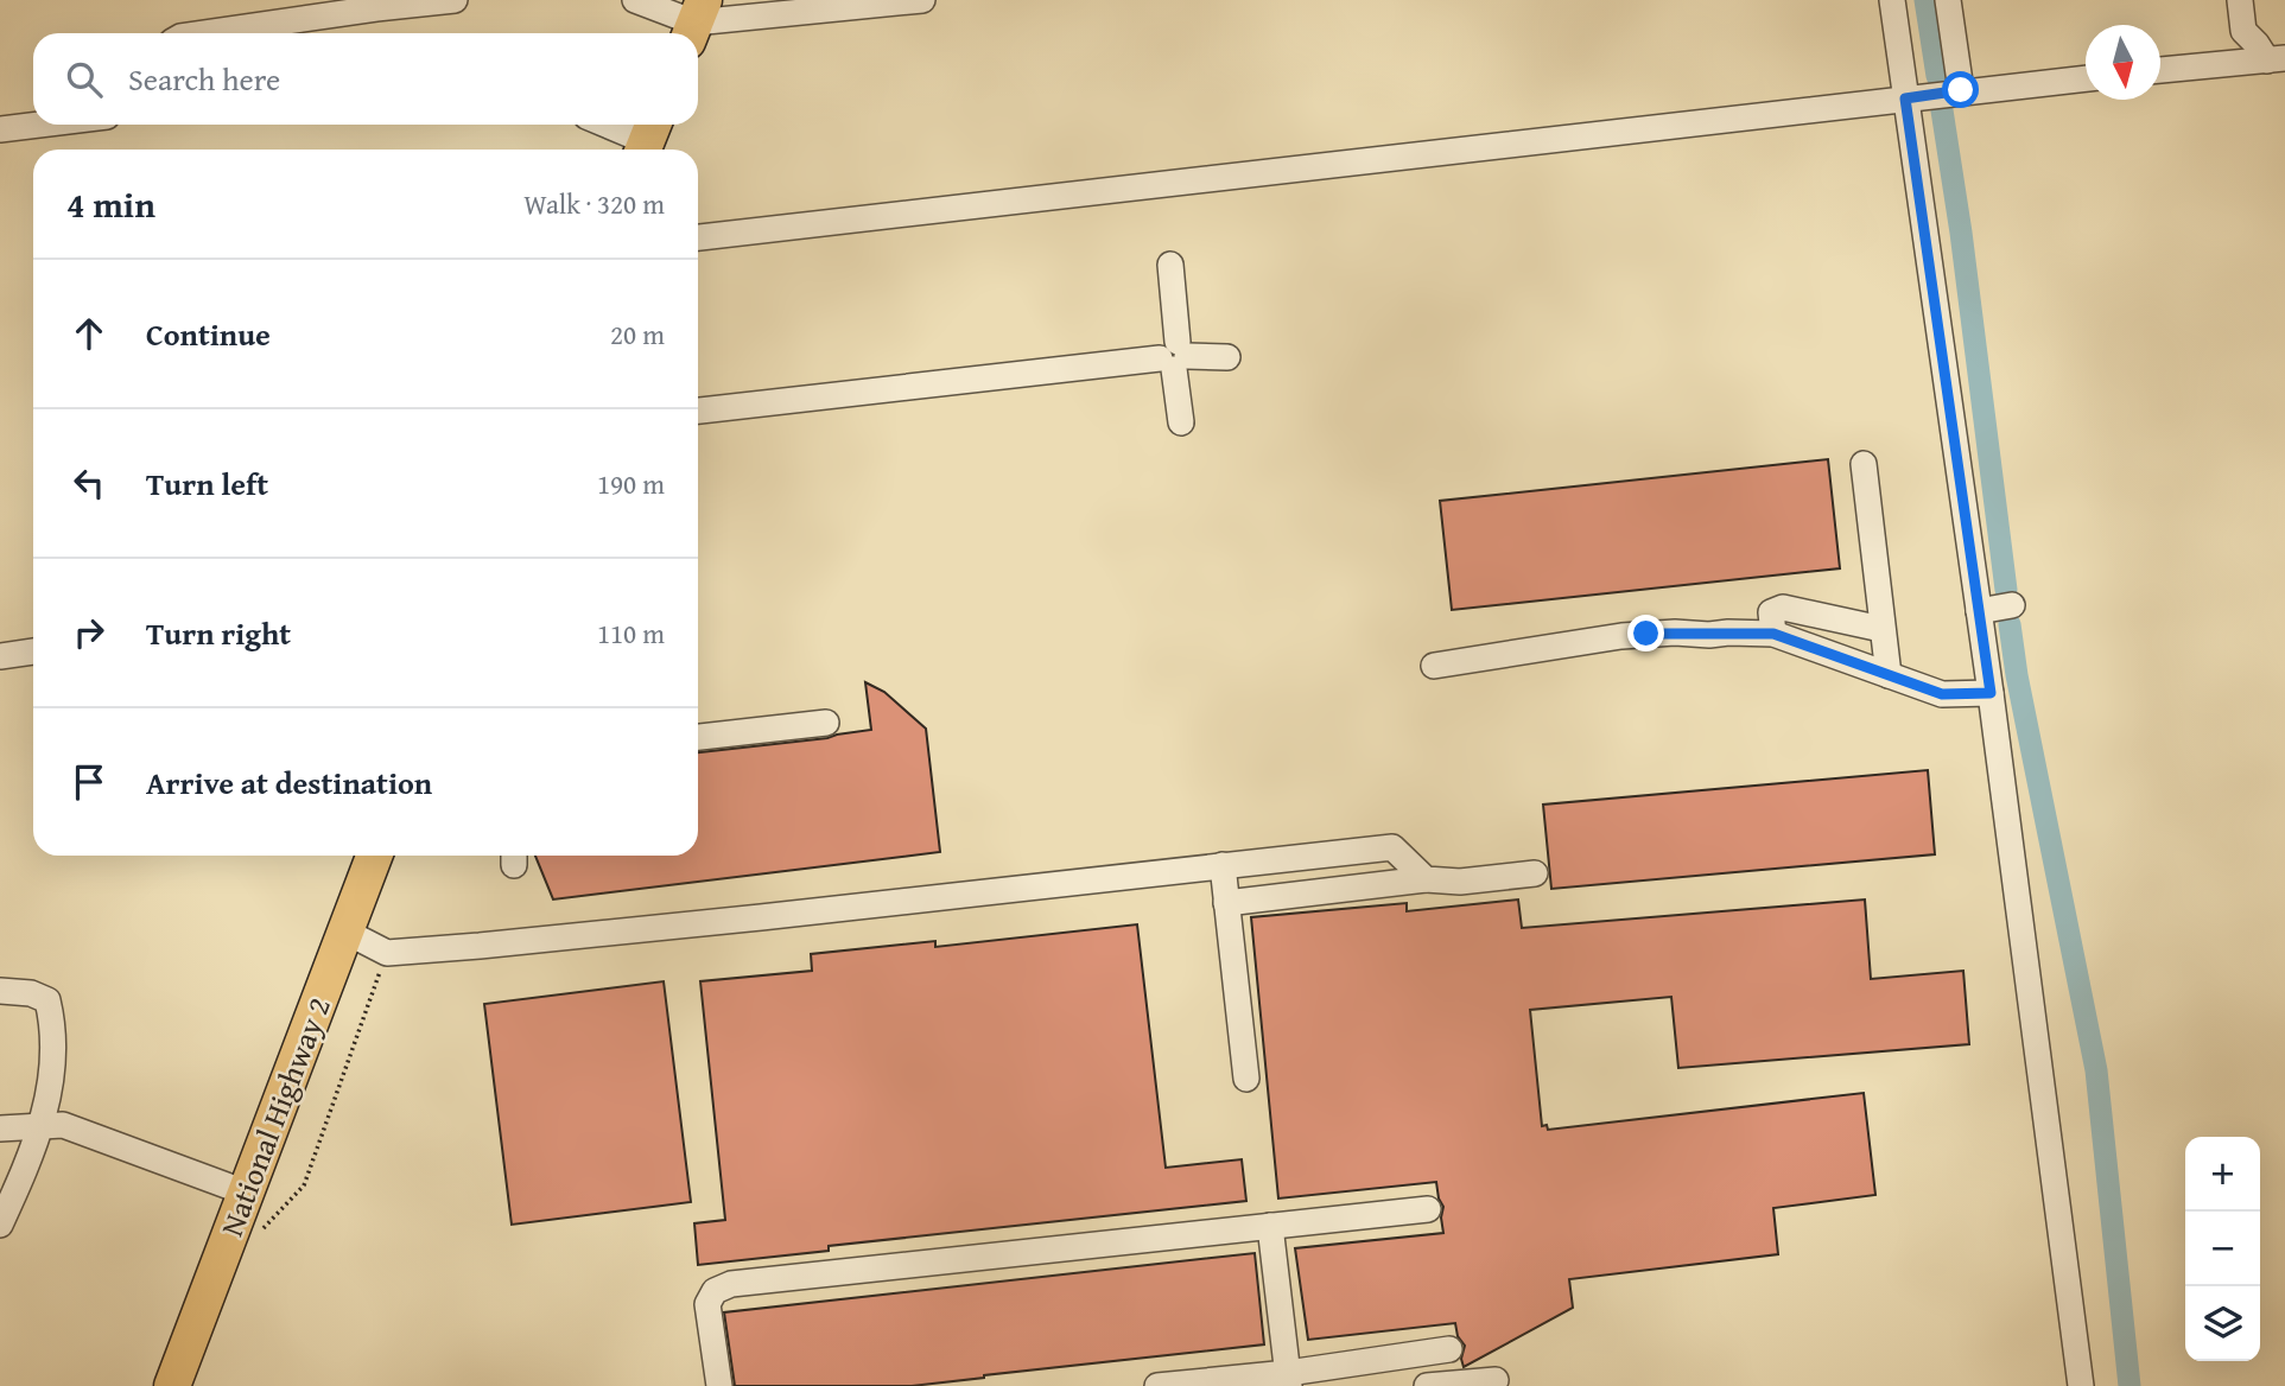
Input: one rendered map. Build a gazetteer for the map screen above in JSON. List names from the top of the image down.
{
  "streets": {
    "highway": ["National Highway 2"]
  },
  "north": "bottom",
  "page": {
    "search": "Search here",
    "heading": ["4 min", "Walk · 320 m"],
    "list": [
      ["Continue", "20 m"],
      ["Turn left", "190 m"],
      ["Turn right", "110 m"],
      "Arrive at destination"
    ],
    "map_buttons": ["+", "−"]
  }
}
